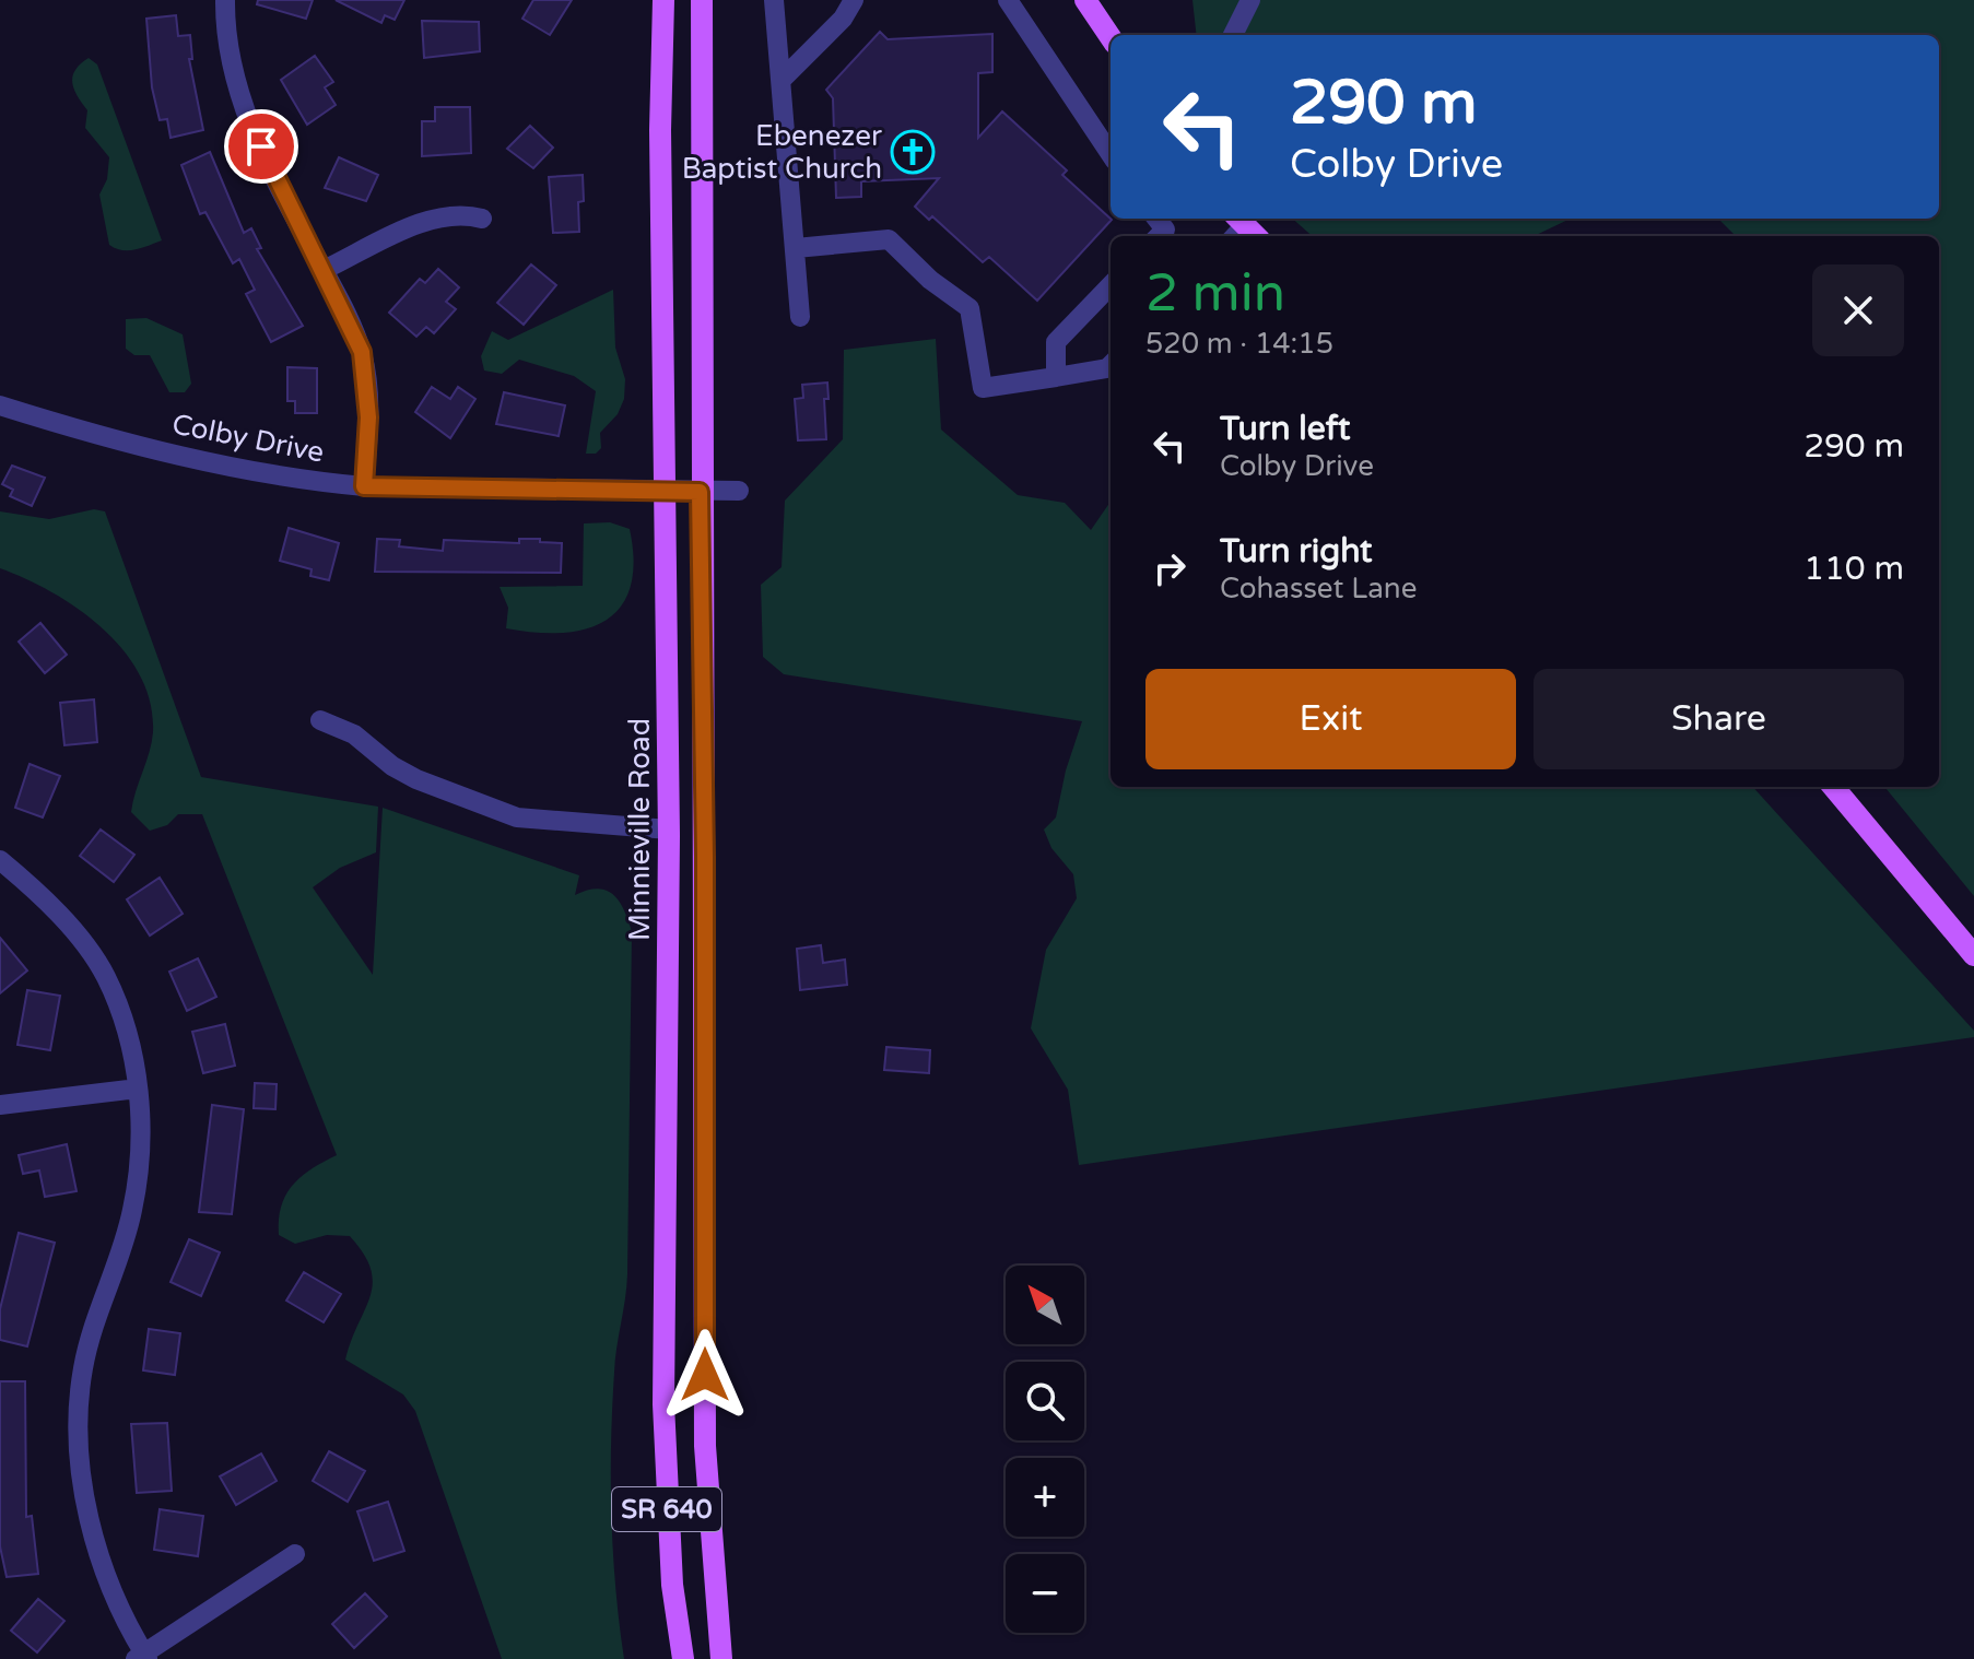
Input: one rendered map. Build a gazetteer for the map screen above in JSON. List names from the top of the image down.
{
  "streets": {
    "main road": ["Minnieville Road", "SR 640"],
    "street": ["Colby Drive"]
  },
  "crossings": [
    ["Colby Drive", "Minnieville Road"],
    ["Colby Drive", "SR 640"]
  ],
  "places": {
    "church": ["Ebenezer Baptist Church"]
  },
  "north": "top left",
  "page": {
    "turn": ["290 m", "Colby Drive"],
    "heading": ["2 min", "520 m · 14:15"],
    "list": [
      {
        "name": "Turn left",
        "note": "Colby Drive",
        "value": "290 m"
      },
      {
        "name": "Turn right",
        "note": "Cohasset Lane",
        "value": "110 m"
      }
    ],
    "buttons": ["Exit", "Share"],
    "map_buttons": ["+", "−"]
  }
}
